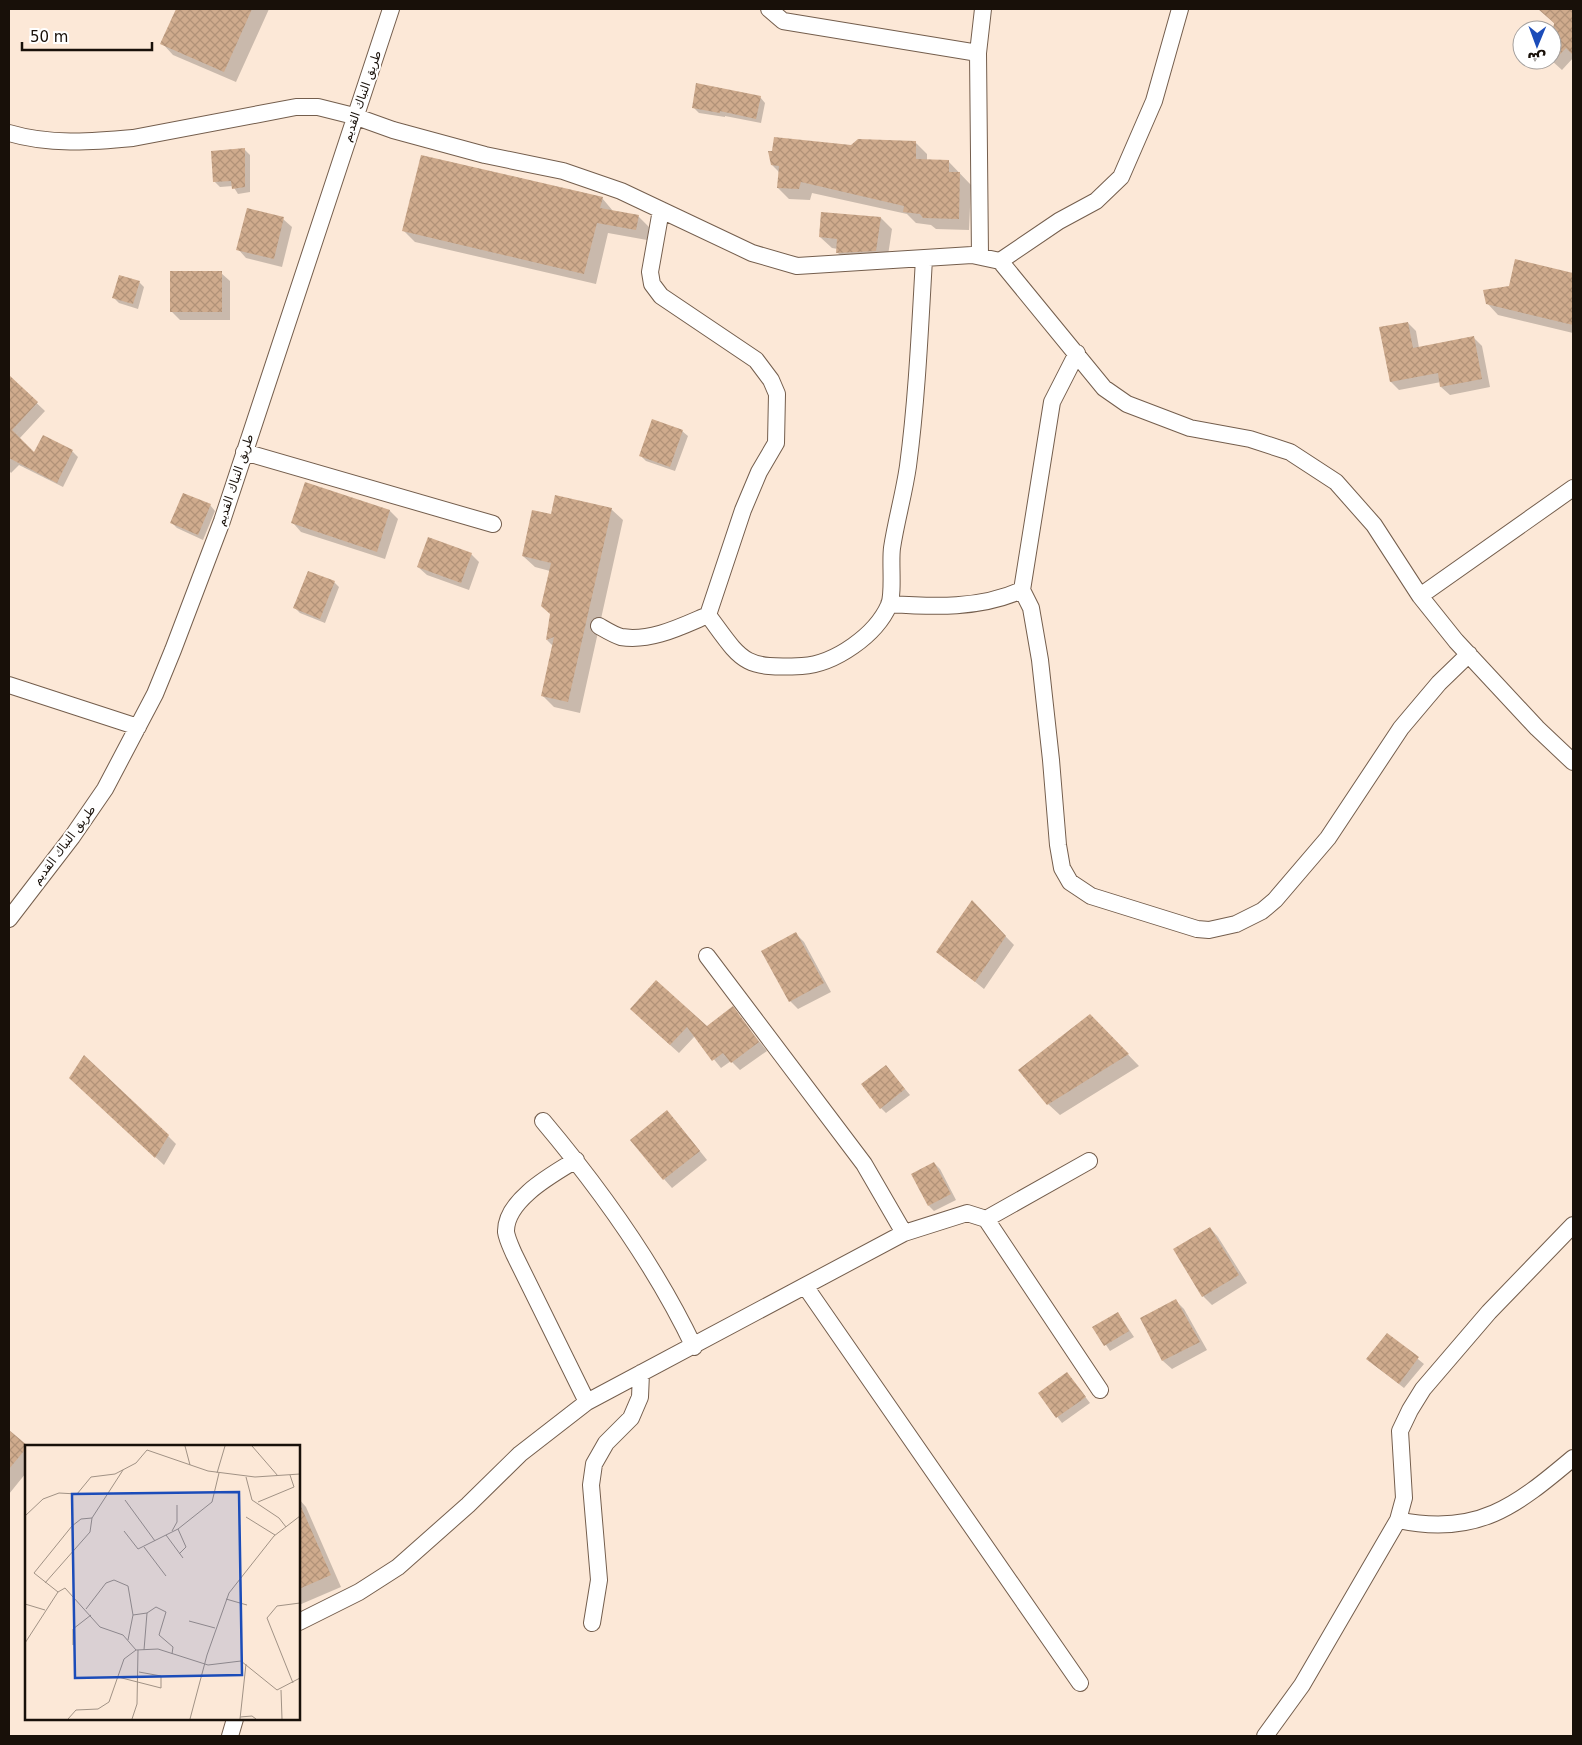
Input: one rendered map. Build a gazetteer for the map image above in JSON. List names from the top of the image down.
{
  "streets": {
    "street": ["طريق النباك القديم"]
  },
  "scale_bar": "50 m",
  "north": "bottom"
}
